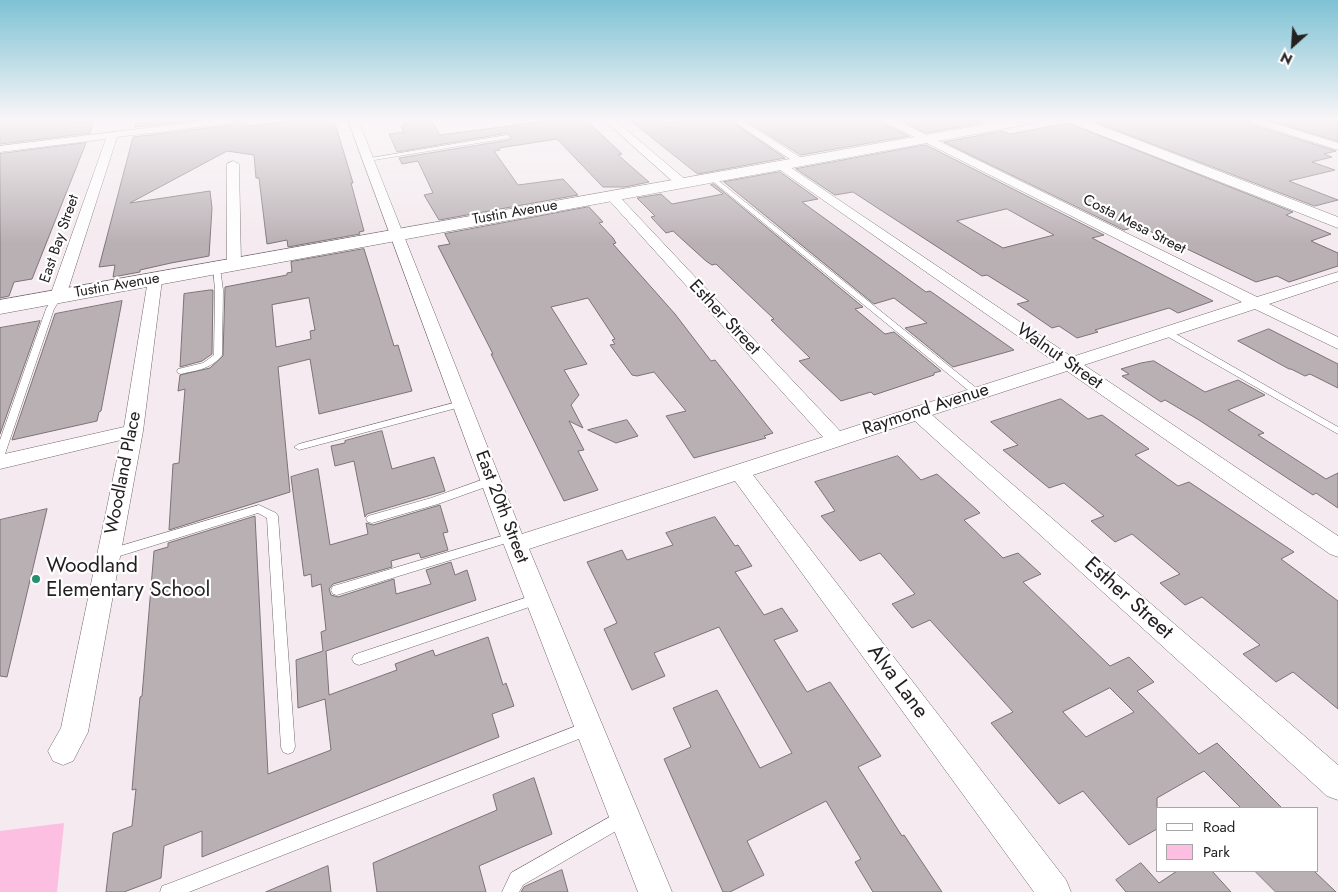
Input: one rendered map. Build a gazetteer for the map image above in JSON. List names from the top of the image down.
{
  "streets": {
    "street": [
      "Tustin Avenue",
      "Costa Mesa Street",
      "East Bay Street",
      "Esther Street",
      "Walnut Street",
      "Raymond Avenue",
      "Woodland Place",
      "East 20th Street",
      "Alva Lane"
    ]
  },
  "crossings": [
    ["Tustin Avenue", "East Bay Street"],
    ["Tustin Avenue", "Esther Street"],
    ["Tustin Avenue", "Walnut Street"],
    ["Tustin Avenue", "Woodland Place"],
    ["Tustin Avenue", "East 20th Street"],
    ["Costa Mesa Street", "Raymond Avenue"],
    ["Esther Street", "Raymond Avenue"],
    ["Walnut Street", "Raymond Avenue"],
    ["Raymond Avenue", "East 20th Street"],
    ["Raymond Avenue", "Alva Lane"]
  ],
  "places": ["Woodland Elementary School"],
  "legend": ["Road", "Park"],
  "north": "bottom left"
}
